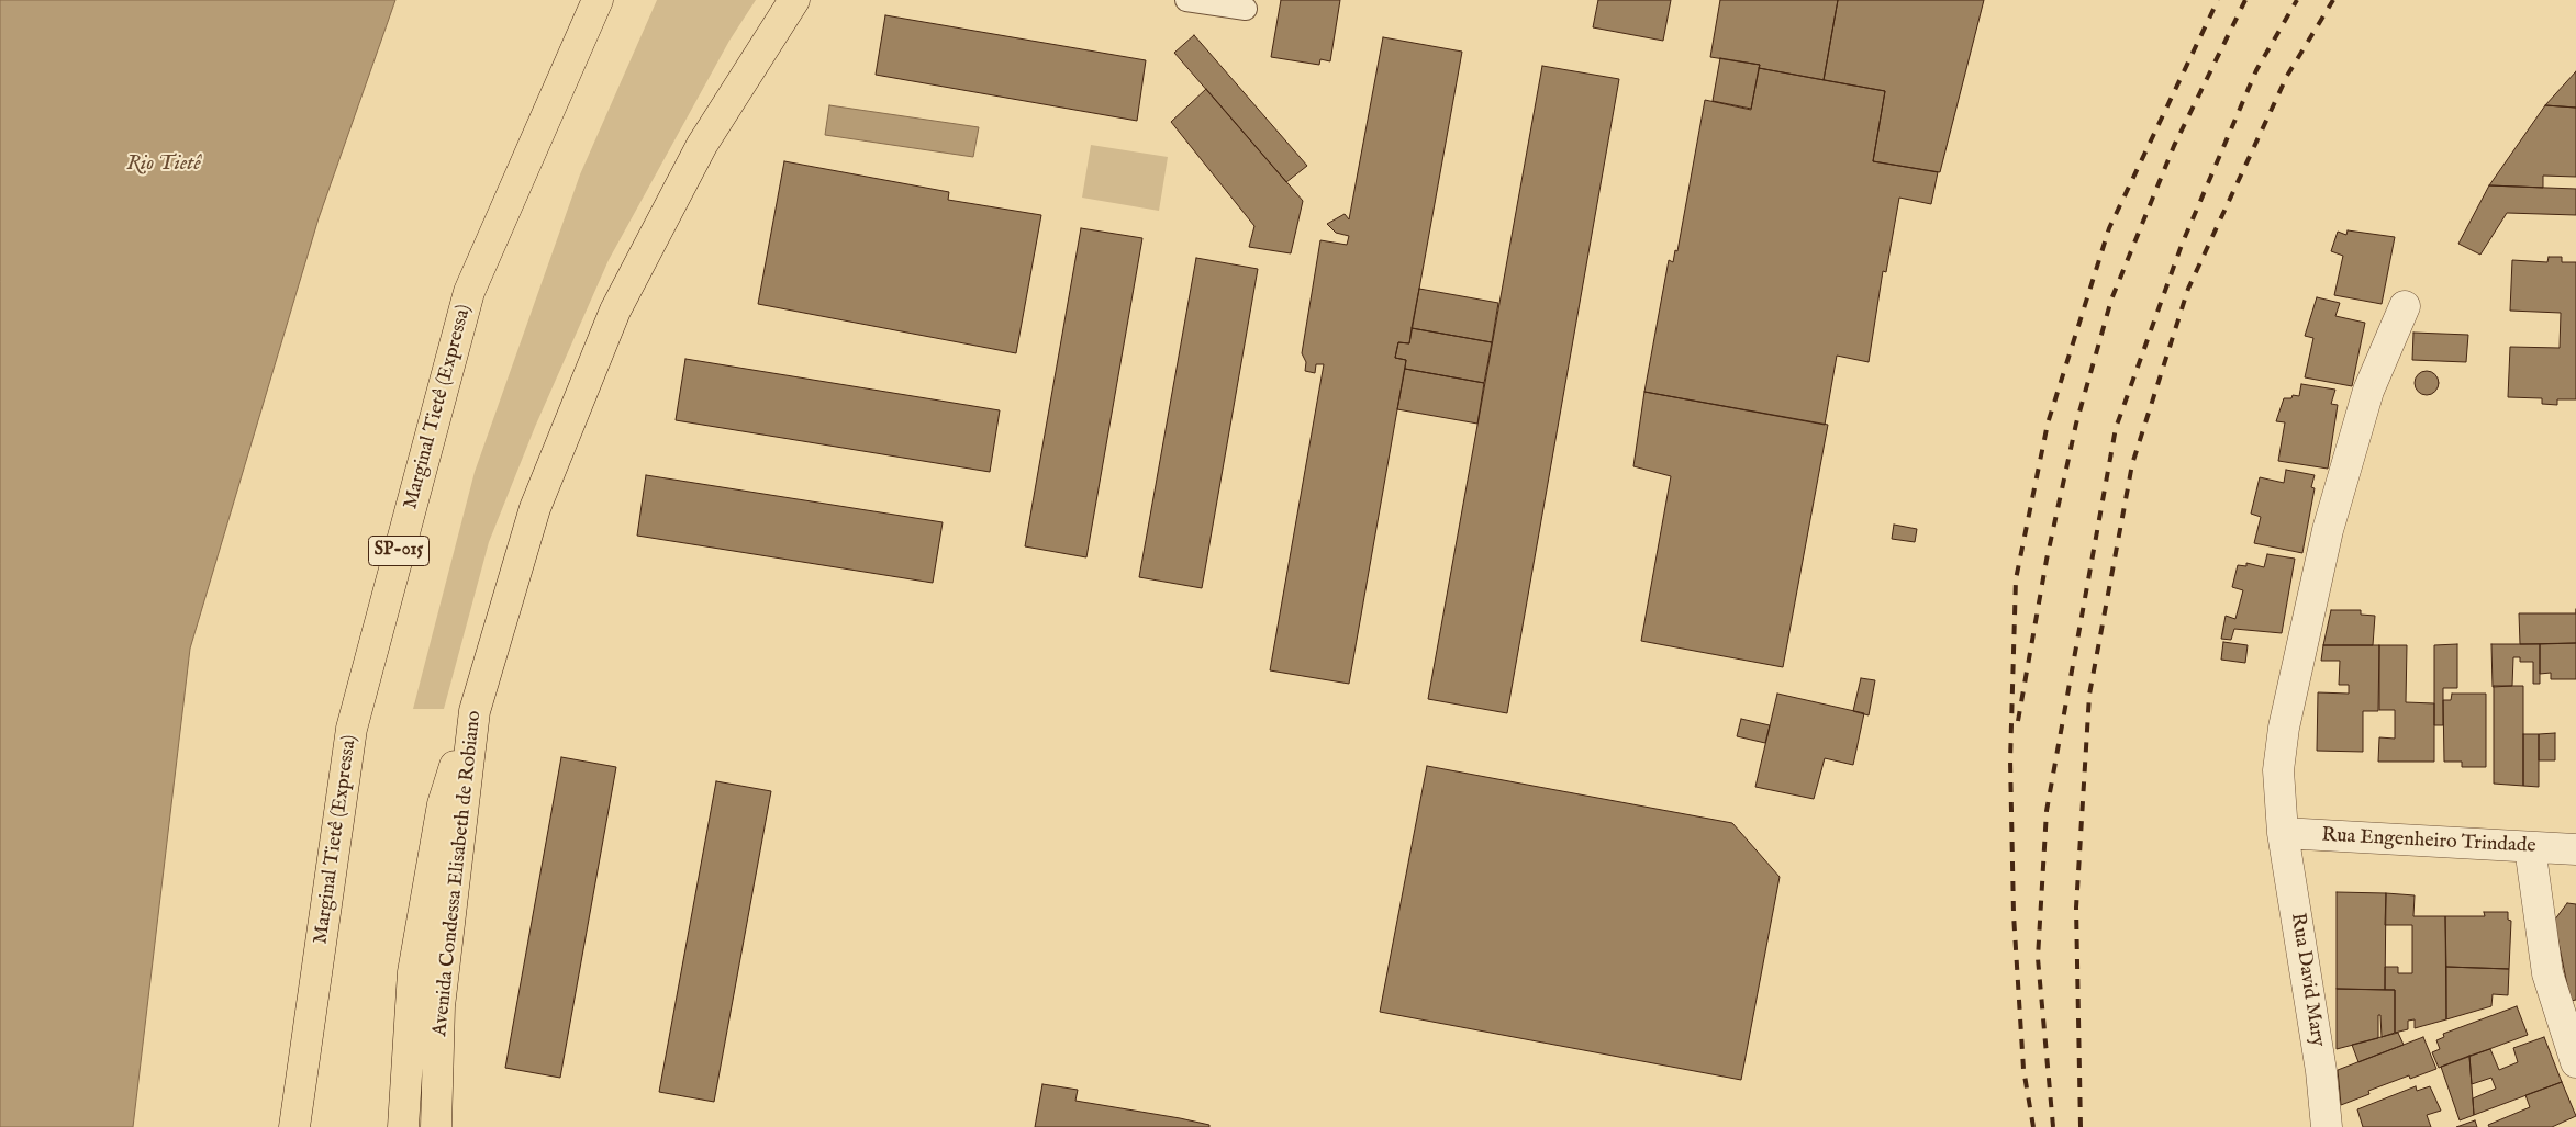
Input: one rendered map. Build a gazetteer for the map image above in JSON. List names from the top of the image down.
{
  "streets": {
    "highway": ["Marginal Tietê (Expressa)", "SP-015", "Avenida Condessa Elisabeth de Robiano"],
    "street": ["Rua Engenheiro Trindade", "Rua David Mary"]
  },
  "crossings": [
    ["Rua Engenheiro Trindade", "Rua David Mary"]
  ],
  "water": ["Rio Tietê"]
}
